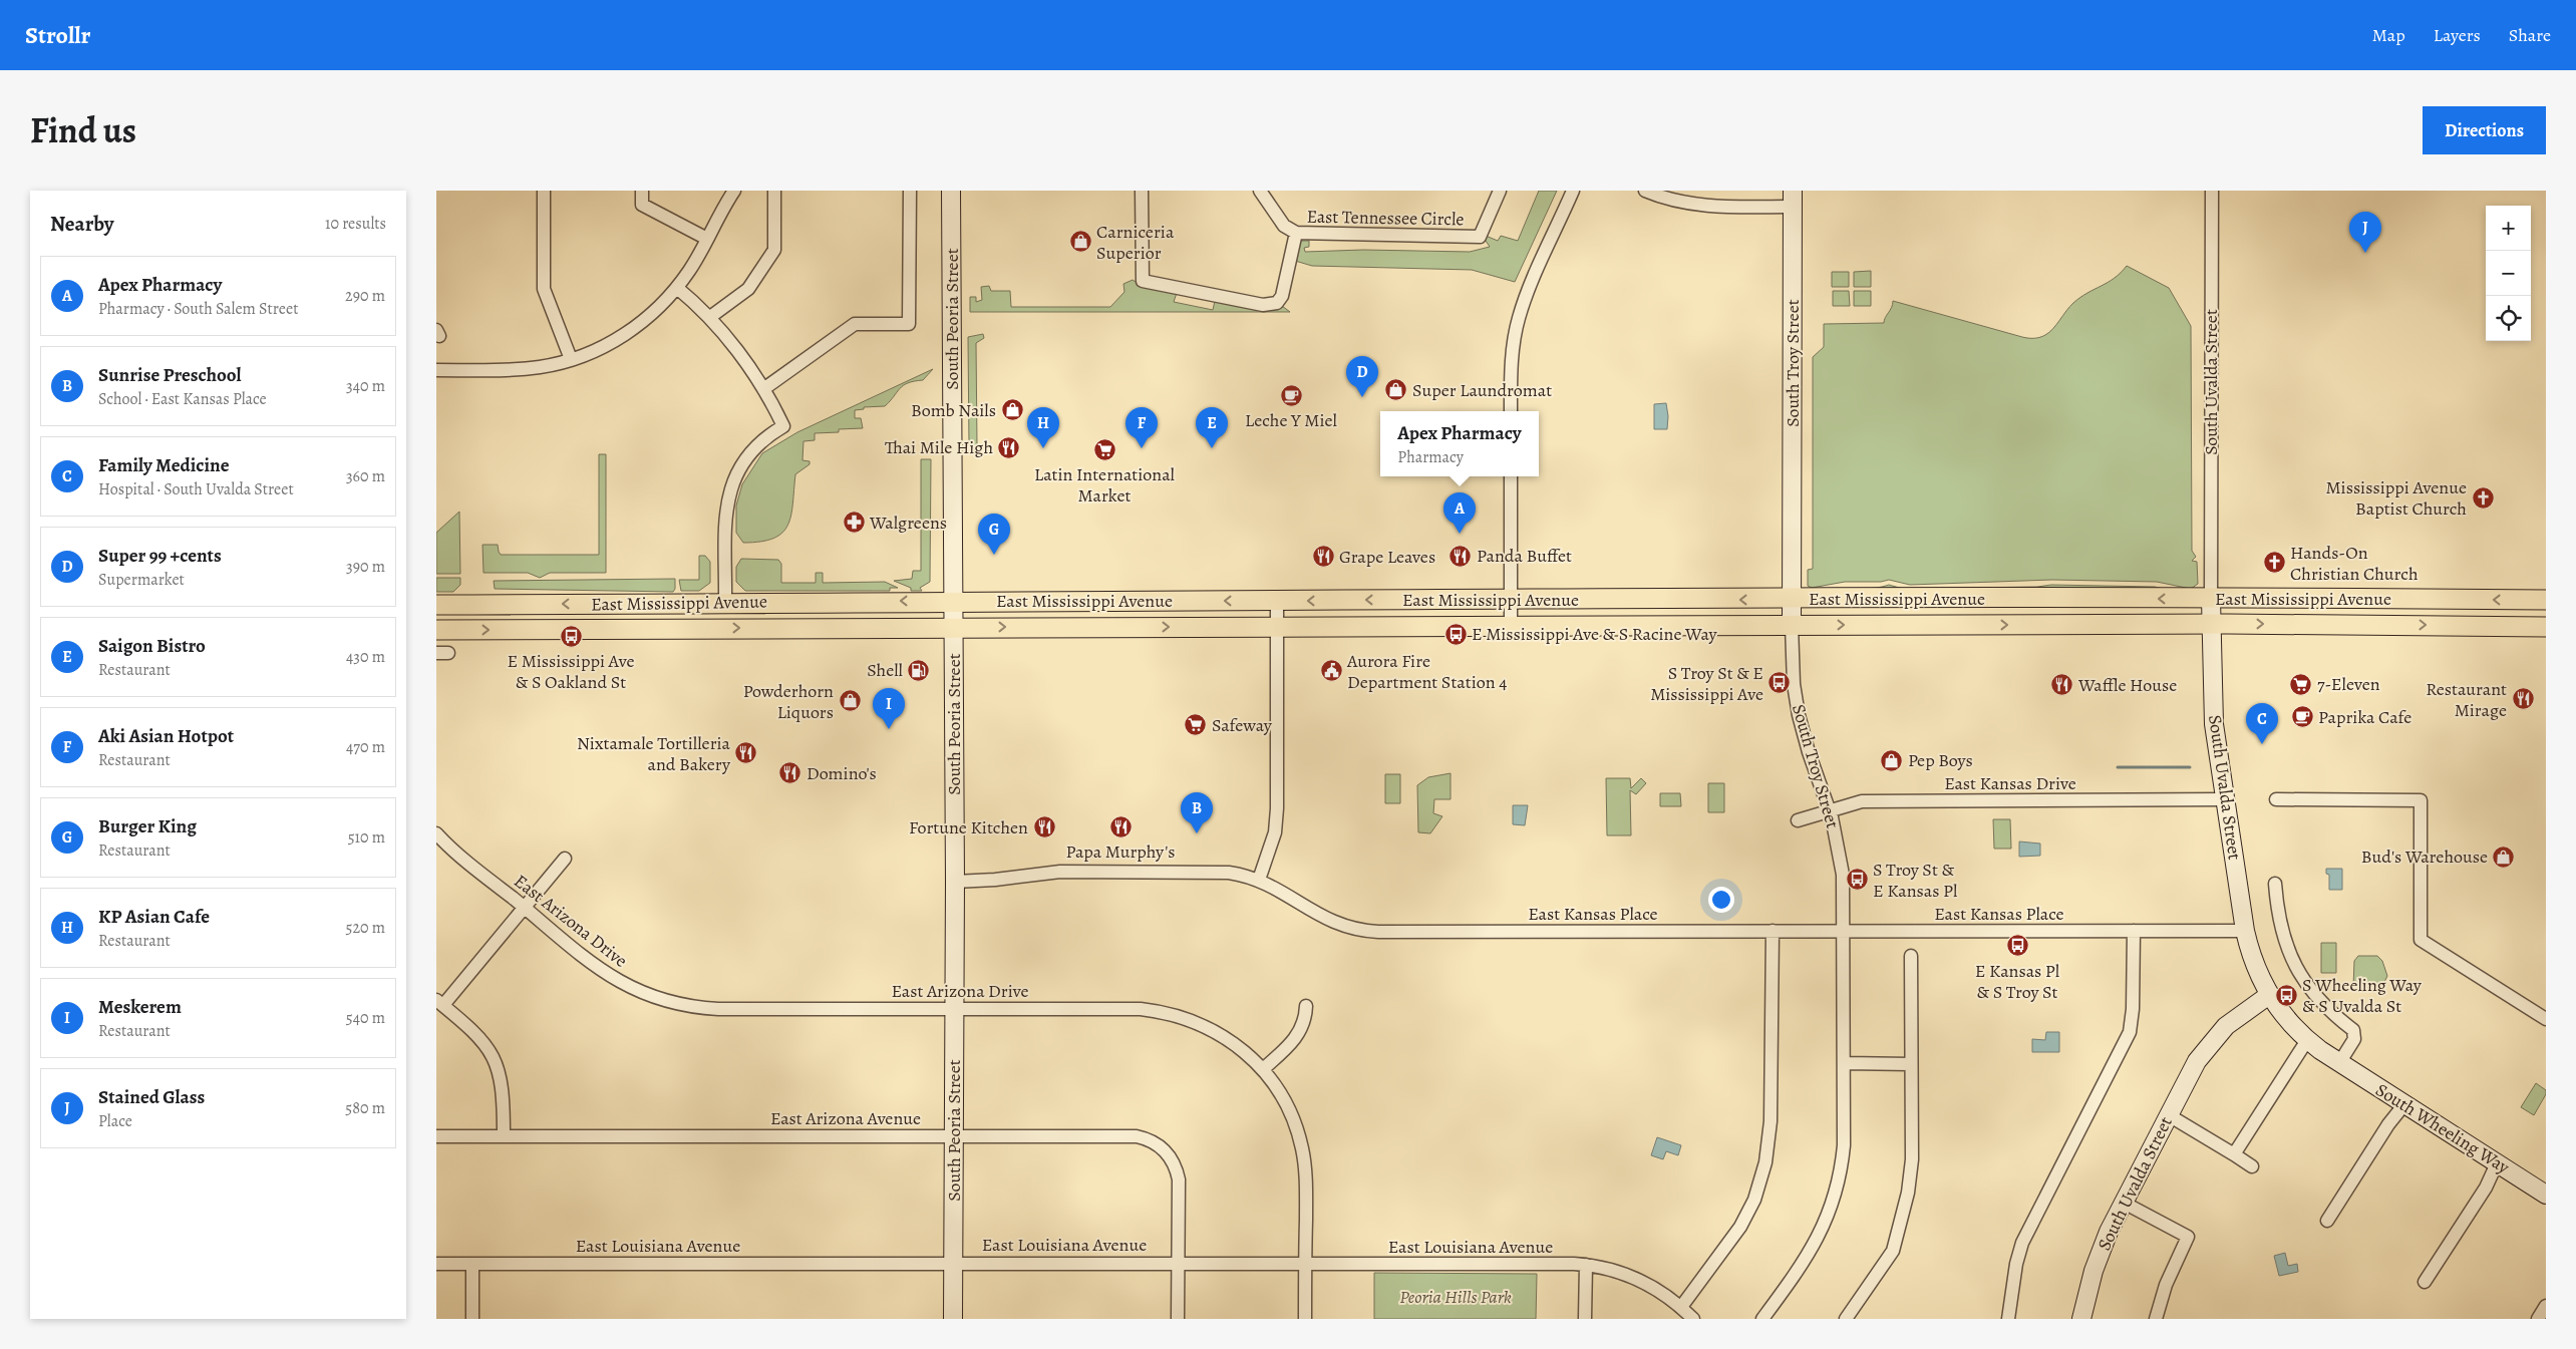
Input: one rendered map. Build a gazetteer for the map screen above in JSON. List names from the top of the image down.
{
  "streets": {
    "main road": ["East Mississippi Avenue"],
    "street": [
      "East Tennessee Circle",
      "South Peoria Street",
      "South Troy Street",
      "South Uvalda Street",
      "East Kansas Drive",
      "East Kansas Place",
      "East Arizona Drive",
      "East Arizona Avenue",
      "South Wheeling Way",
      "East Louisiana Avenue"
    ]
  },
  "crossings": [
    ["South Peoria Street", "East Mississippi Avenue"],
    ["South Peoria Street", "East Kansas Place"],
    ["South Peoria Street", "East Arizona Drive"],
    ["South Peoria Street", "East Arizona Avenue"],
    ["South Peoria Street", "East Louisiana Avenue"],
    ["South Troy Street", "East Mississippi Avenue"],
    ["South Troy Street", "East Kansas Drive"],
    ["South Troy Street", "East Kansas Place"],
    ["South Uvalda Street", "East Mississippi Avenue"],
    ["South Uvalda Street", "East Kansas Drive"],
    ["South Uvalda Street", "East Kansas Place"],
    ["South Uvalda Street", "South Wheeling Way"],
    ["East Arizona Drive", "East Louisiana Avenue"],
    ["East Arizona Avenue", "East Louisiana Avenue"]
  ],
  "parks": ["Peoria Hills Park"],
  "places": {
    "shop": [
      "Carniceria Superior",
      "Super Laundromat",
      "Bomb Nails",
      "Powderhorn Liquors",
      "Pep Boys",
      "Bud's Warehouse"
    ],
    "cafe": ["Leche Y Miel", "Paprika Cafe"],
    "restaurant": [
      "Thai Mile High",
      "Panda Buffet",
      "Grape Leaves",
      "Waffle House",
      "Restaurant Mirage",
      "Nixtamale Tortilleria and Bakery",
      "Domino's",
      "Papa Murphy's",
      "Fortune Kitchen"
    ],
    "supermarket": ["Latin International Market", "7-Eleven", "Safeway"],
    "church": ["Mississippi Avenue Baptist Church", "Hands-On Christian Church"],
    "pharmacy": ["Walgreens"],
    "bus stop": [
      "E Mississippi Ave & S Racine Way",
      "E Mississippi Ave & S Oakland St",
      "S Troy St & E Mississippi Ave",
      "S Troy St & E Kansas Pl",
      "E Kansas Pl & S Troy St",
      "S Wheeling Way & S Uvalda St"
    ],
    "fuel station": ["Shell"],
    "public building": ["Aurora Fire Department Station 4"]
  },
  "page": {
    "header": "Strollr",
    "nav": ["Map", "Layers", "Share"],
    "title": "Find us",
    "buttons": "Directions",
    "heading": ["Nearby", "10 results"],
    "map_buttons": ["+", "−"],
    "pins": [
      "J",
      "D",
      "E",
      "F",
      "H",
      "A",
      "G",
      "I",
      "C",
      "B"
    ],
    "list": [
      {
        "mark": "A",
        "name": "Apex Pharmacy",
        "note": "Pharmacy · South Salem Street",
        "value": "290 m"
      },
      {
        "mark": "B",
        "name": "Sunrise Preschool",
        "note": "School · East Kansas Place",
        "value": "340 m"
      },
      {
        "mark": "C",
        "name": "Family Medicine",
        "note": "Hospital · South Uvalda Street",
        "value": "360 m"
      },
      {
        "mark": "D",
        "name": "Super 99 +cents",
        "note": "Supermarket",
        "value": "390 m"
      },
      {
        "mark": "E",
        "name": "Saigon Bistro",
        "note": "Restaurant",
        "value": "430 m"
      },
      {
        "mark": "F",
        "name": "Aki Asian Hotpot",
        "note": "Restaurant",
        "value": "470 m"
      },
      {
        "mark": "G",
        "name": "Burger King",
        "note": "Restaurant",
        "value": "510 m"
      },
      {
        "mark": "H",
        "name": "KP Asian Cafe",
        "note": "Restaurant",
        "value": "520 m"
      },
      {
        "mark": "I",
        "name": "Meskerem",
        "note": "Restaurant",
        "value": "540 m"
      },
      {
        "mark": "J",
        "name": "Stained Glass",
        "note": "Place",
        "value": "580 m"
      }
    ],
    "popup": ["Apex Pharmacy", "Pharmacy"]
  }
}
